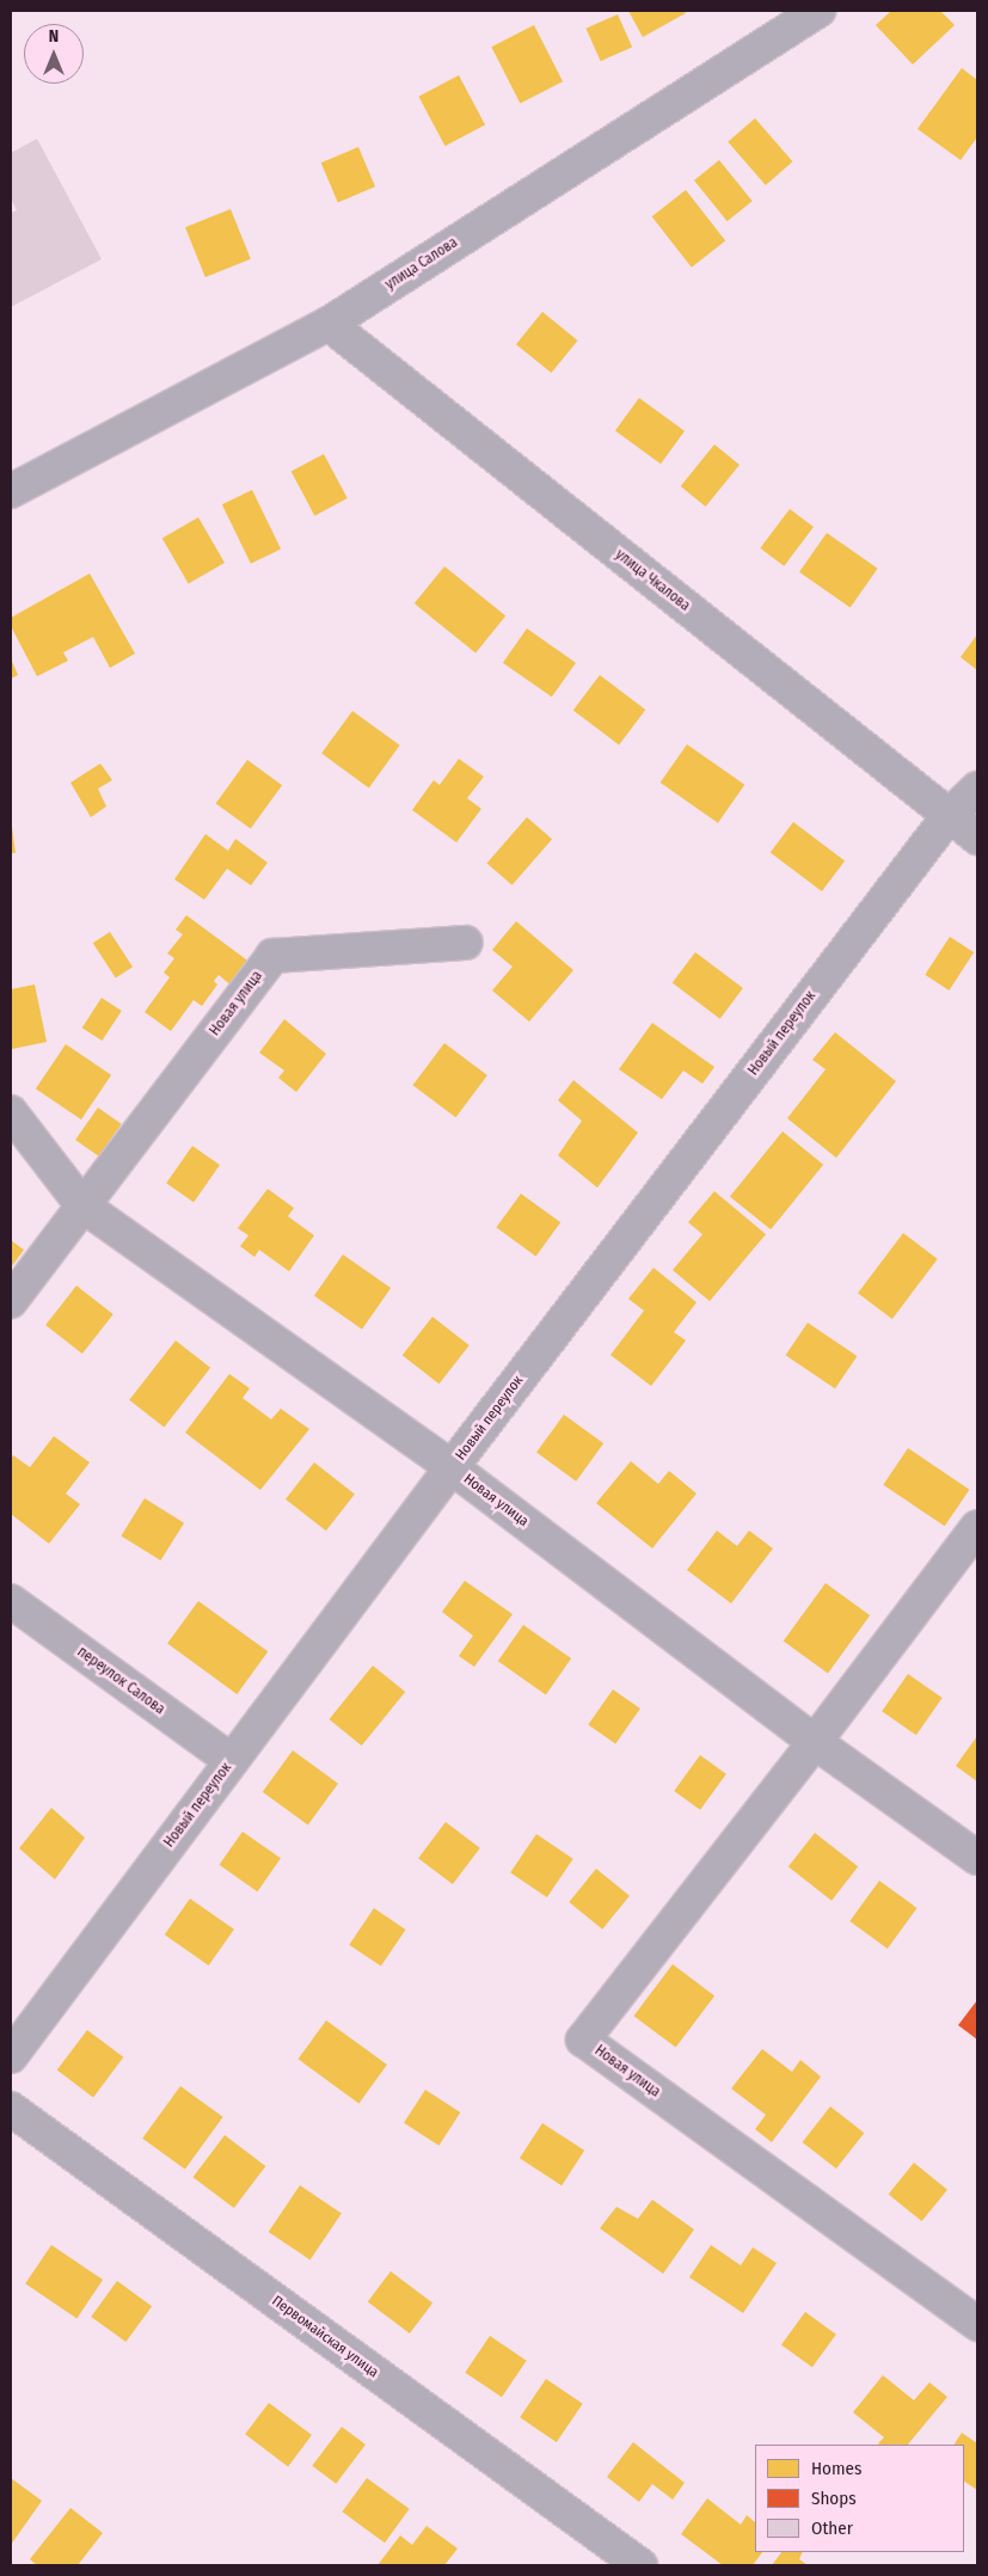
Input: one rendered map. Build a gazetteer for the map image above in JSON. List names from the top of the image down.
{
  "streets": {
    "street": [
      "улица Салова",
      "улица Чкалова",
      "Новая улица",
      "Новый переулок",
      "переулок Салова",
      "Первомайская улица"
    ]
  },
  "crossings": [
    ["улица Салова", "улица Чкалова"],
    ["улица Чкалова", "Новый переулок"],
    ["Новая улица", "Новый переулок"],
    ["Новый переулок", "переулок Салова"]
  ],
  "legend": ["Homes", "Shops", "Other"],
  "north": "top"
}
